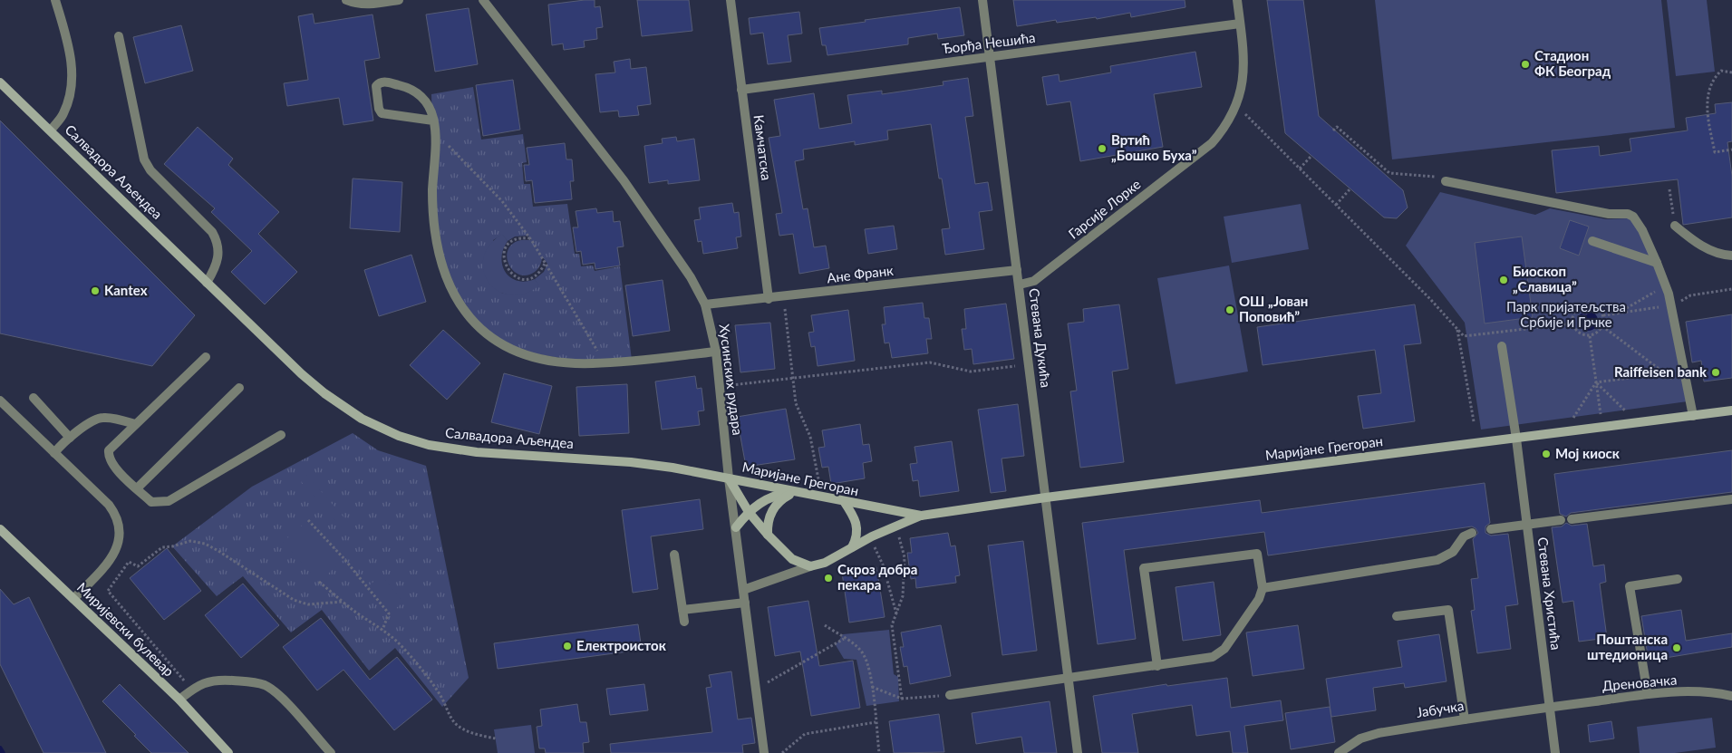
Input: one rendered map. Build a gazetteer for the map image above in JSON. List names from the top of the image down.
{
  "streets": {
    "street": [
      "Ђорђа Нешића",
      "Камчатска",
      "Салвадора Аљендеа",
      "Гарсије Лорке",
      "Ане Франк",
      "Стевана Дукића",
      "Хусинских рудара",
      "Маријане Грегоран",
      "Стевана Христића",
      "Миријевски булевар",
      "Дреновачка",
      "Јабучка"
    ]
  },
  "crossings": [
    ["Ђорђа Нешића", "Камчатска"],
    ["Ђорђа Нешића", "Гарсије Лорке"],
    ["Ђорђа Нешића", "Стевана Дукића"],
    ["Камчатска", "Ане Франк"],
    ["Салвадора Аљендеа", "Хусинских рудара"],
    ["Салвадора Аљендеа", "Маријане Грегоран"],
    ["Гарсије Лорке", "Стевана Дукића"],
    ["Ане Франк", "Стевана Дукића"],
    ["Ане Франк", "Хусинских рудара"],
    ["Стевана Дукића", "Маријане Грегоран"],
    ["Хусинских рудара", "Маријане Грегоран"],
    ["Маријане Грегоран", "Стевана Христића"],
    ["Стевана Христића", "Дреновачка"],
    ["Стевана Христића", "Јабучка"],
    ["Дреновачка", "Јабучка"]
  ],
  "parks": ["Парк пријатељства Србије и Грчке"],
  "places": [
    "Стадион ФК Београд",
    "Вртић „Бошко Буха”",
    "Биоскоп „Славица”",
    "Kantex",
    "ОШ „Јован Поповић”",
    "Raiffeisen bank",
    "Мој киоск",
    "Скроз добра пекара",
    "Електроисток",
    "Поштанска штедионица"
  ]
}
